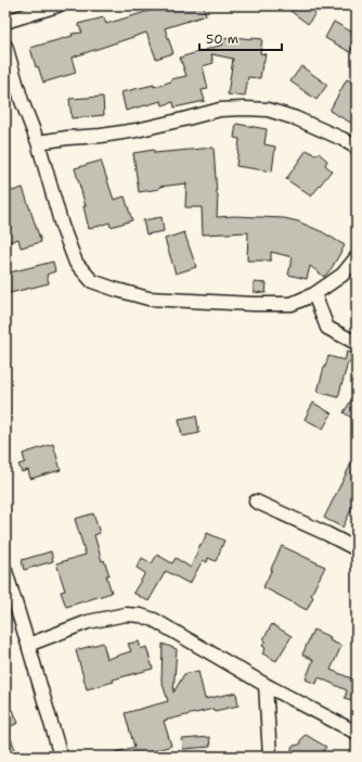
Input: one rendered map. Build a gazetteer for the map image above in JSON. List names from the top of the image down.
{
  "scale_bar": "50 m"
}
